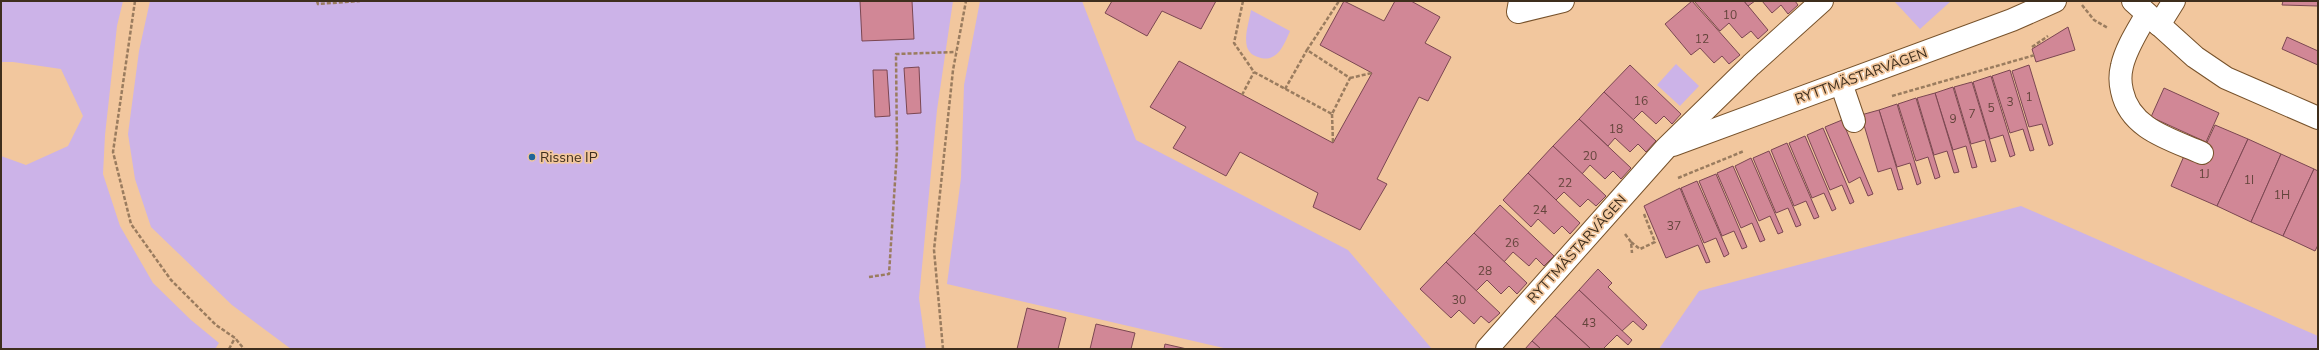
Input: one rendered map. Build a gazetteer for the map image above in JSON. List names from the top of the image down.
{
  "streets": {
    "street": ["RYTTMÄSTARVÄGEN"]
  },
  "places": ["Rissne IP"],
  "house_numbers": [
    "10",
    "12",
    "1",
    "16",
    "3",
    "5",
    "7",
    "9",
    "18",
    "20",
    "1J",
    "1I",
    "22",
    "1H",
    "24",
    "37",
    "26",
    "28",
    "30",
    "43"
  ]
}
